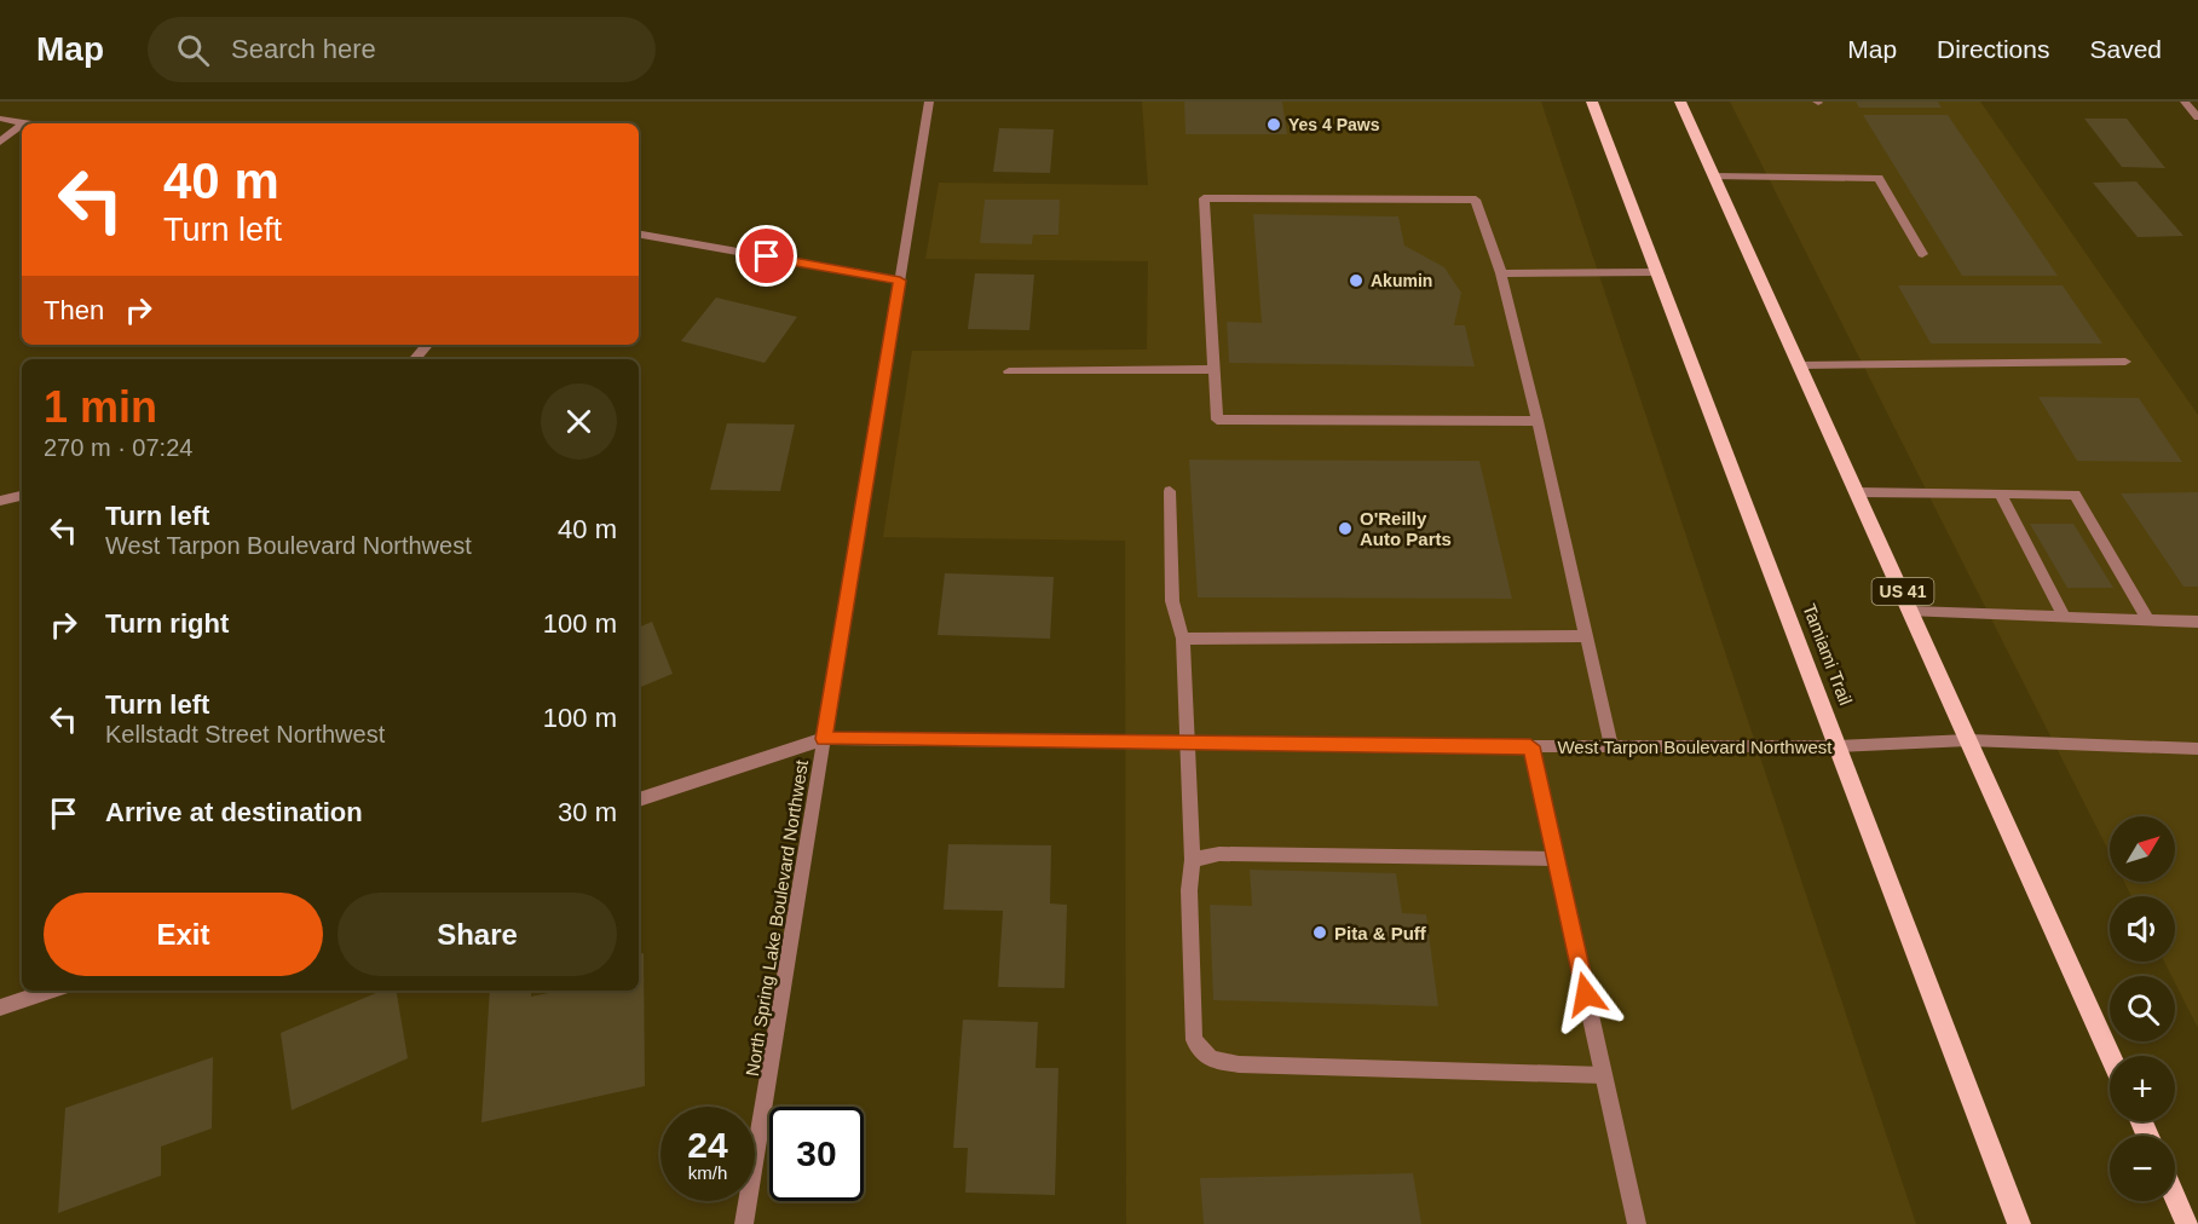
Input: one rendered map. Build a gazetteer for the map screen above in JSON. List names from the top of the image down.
{
  "streets": {
    "main road": ["US 41", "Tamiami Trail"],
    "street": ["West Tarpon Boulevard Northwest", "North Spring Lake Boulevard Northwest"]
  },
  "crossings": [
    ["US 41", "West Tarpon Boulevard Northwest"],
    ["Tamiami Trail", "West Tarpon Boulevard Northwest"],
    ["West Tarpon Boulevard Northwest", "North Spring Lake Boulevard Northwest"]
  ],
  "places": [
    "Yes 4 Paws",
    "Akumin",
    "O'Reilly Auto Parts",
    "Pita & Puff"
  ],
  "north": "top right",
  "page": {
    "header": "Map",
    "search": "Search here",
    "nav": ["Map", "Directions", "Saved"],
    "turn": ["40 m", "Turn left"],
    "then": "Then",
    "heading": ["1 min", "270 m · 07:24"],
    "list": [
      {
        "name": "Turn left",
        "note": "West Tarpon Boulevard Northwest",
        "value": "40 m"
      },
      {
        "name": "Turn right",
        "value": "100 m"
      },
      {
        "name": "Turn left",
        "note": "Kellstadt Street Northwest",
        "value": "100 m"
      },
      {
        "name": "Arrive at destination",
        "value": "30 m"
      }
    ],
    "map_buttons": ["+", "−"],
    "buttons": ["Exit", "Share"],
    "speed": "24 km/h",
    "limit": "30"
  }
}
